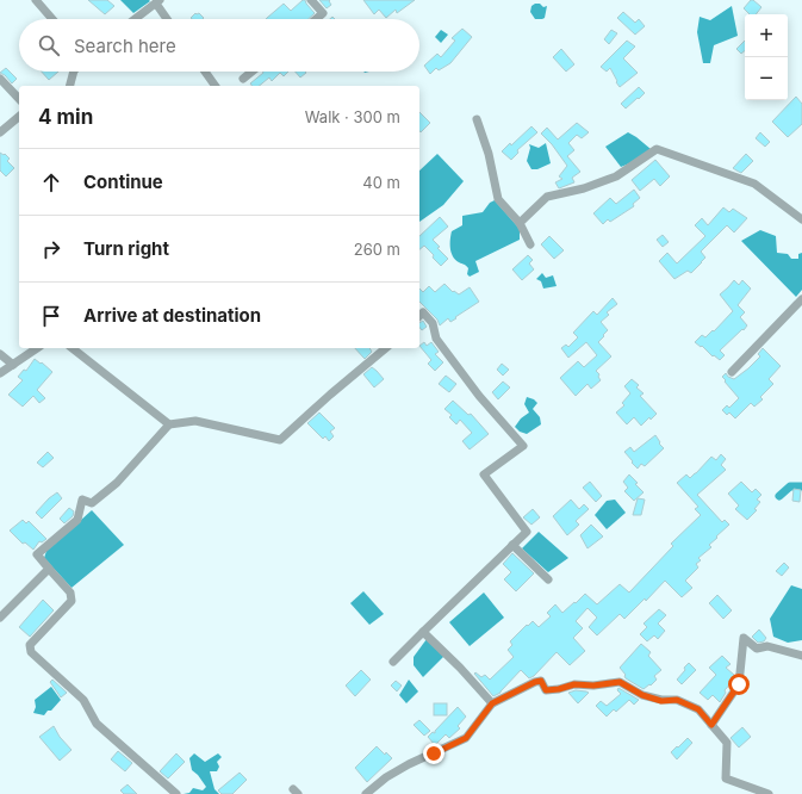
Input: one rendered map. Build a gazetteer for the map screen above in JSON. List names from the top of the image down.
{
  "page": {
    "map_buttons": ["+", "−"],
    "search": "Search here",
    "heading": ["4 min", "Walk · 300 m"],
    "list": [
      ["Continue", "40 m"],
      ["Turn right", "260 m"],
      "Arrive at destination"
    ]
  }
}
